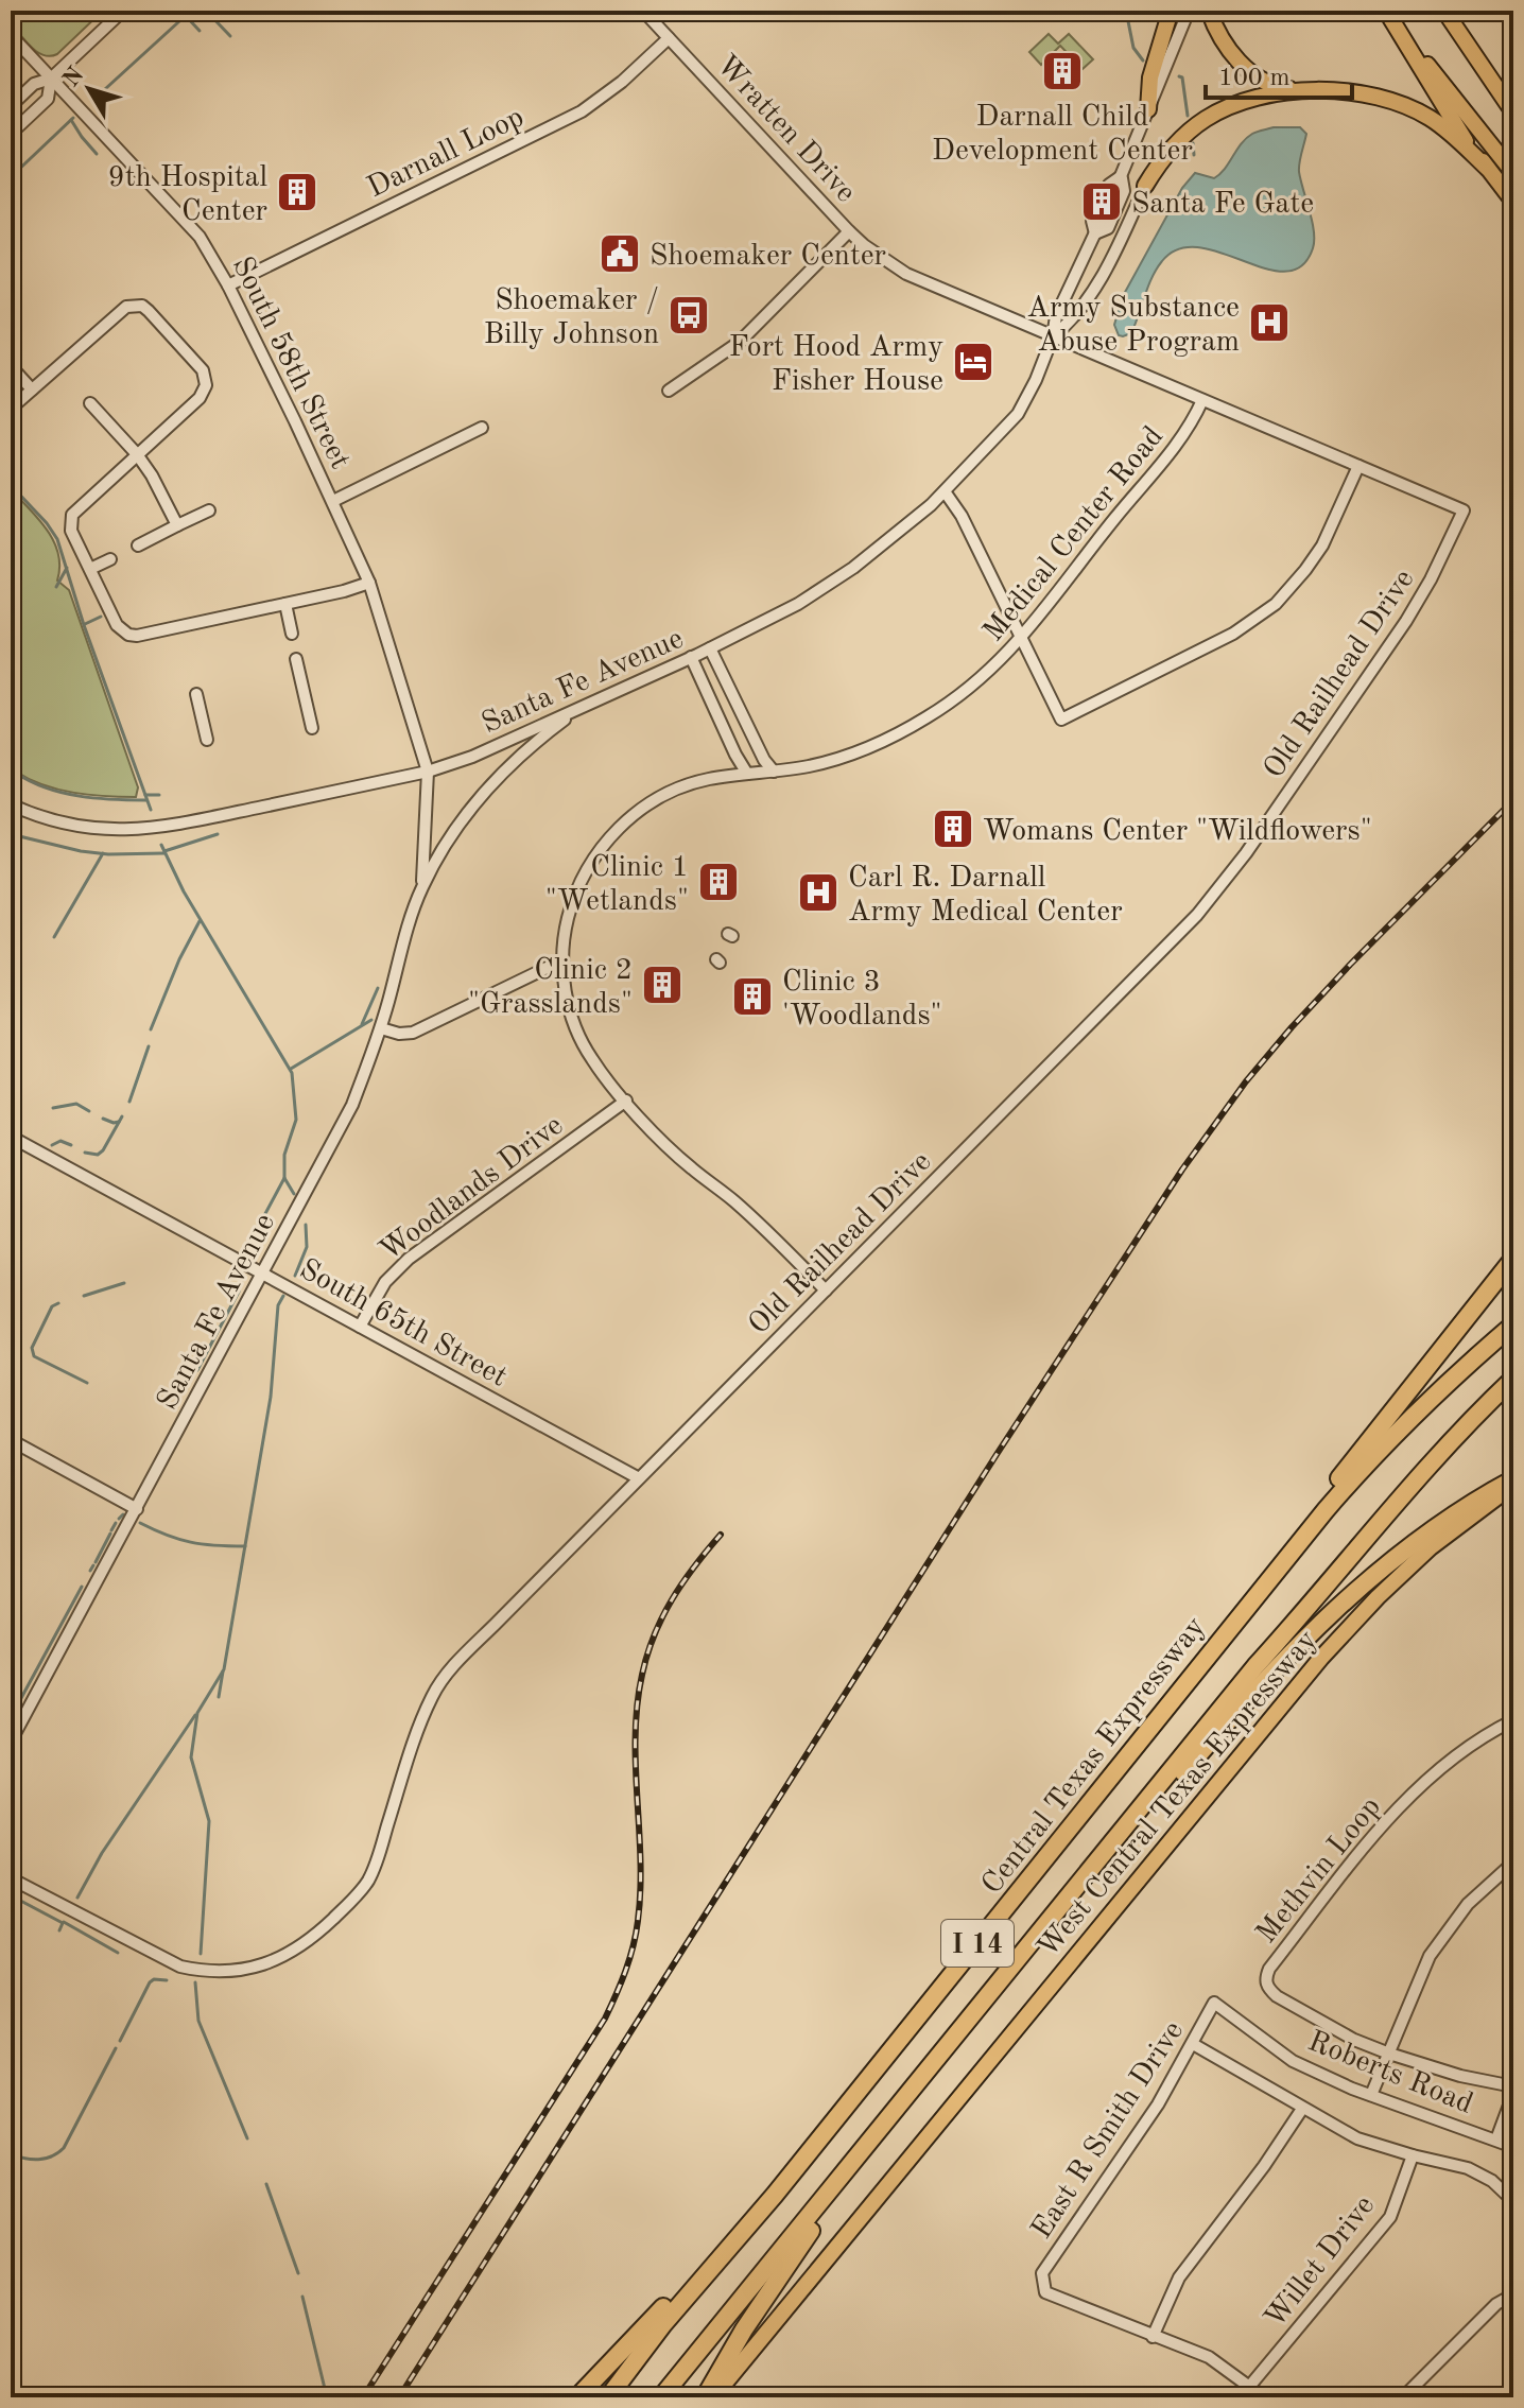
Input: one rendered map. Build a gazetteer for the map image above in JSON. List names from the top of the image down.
{
  "streets": {
    "highway": ["Central Texas Expressway", "I 14"],
    "main road": ["West Central Texas Expressway"],
    "street": [
      "Wratten Drive",
      "Darnall Loop",
      "South 58th Street",
      "Medical Center Road",
      "Old Railhead Drive",
      "Santa Fe Avenue",
      "Woodlands Drive",
      "South 65th Street",
      "Methvin Loop",
      "Roberts Road",
      "East R Smith Drive",
      "Willet Drive"
    ]
  },
  "crossings": [
    ["Wratten Drive", "Darnall Loop"],
    ["Wratten Drive", "Medical Center Road"],
    ["Wratten Drive", "Old Railhead Drive"],
    ["Wratten Drive", "Santa Fe Avenue"],
    ["Darnall Loop", "South 58th Street"],
    ["South 58th Street", "Santa Fe Avenue"],
    ["Medical Center Road", "Old Railhead Drive"],
    ["Medical Center Road", "Woodlands Drive"],
    ["Old Railhead Drive", "South 65th Street"],
    ["Santa Fe Avenue", "South 65th Street"],
    ["Woodlands Drive", "South 65th Street"],
    ["Roberts Road", "East R Smith Drive"],
    ["East R Smith Drive", "Willet Drive"]
  ],
  "places": {
    "building": [
      "Darnall Child Development Center",
      "9th Hospital Center",
      "Santa Fe Gate",
      "Womans Center \"Wildflowers\"",
      "Clinic 1 \"Wetlands\"",
      "Clinic 2 \"Grasslands\"",
      "Clinic 3 'Woodlands\""
    ],
    "public building": ["Shoemaker Center"],
    "bus stop": ["Shoemaker / Billy Johnson"],
    "hospital": ["Army Substance Abuse Program", "Carl R. Darnall Army Medical Center"],
    "hotel": ["Fort Hood Army Fisher House"]
  },
  "scale_bar": "100 m",
  "north": "top left"
}
